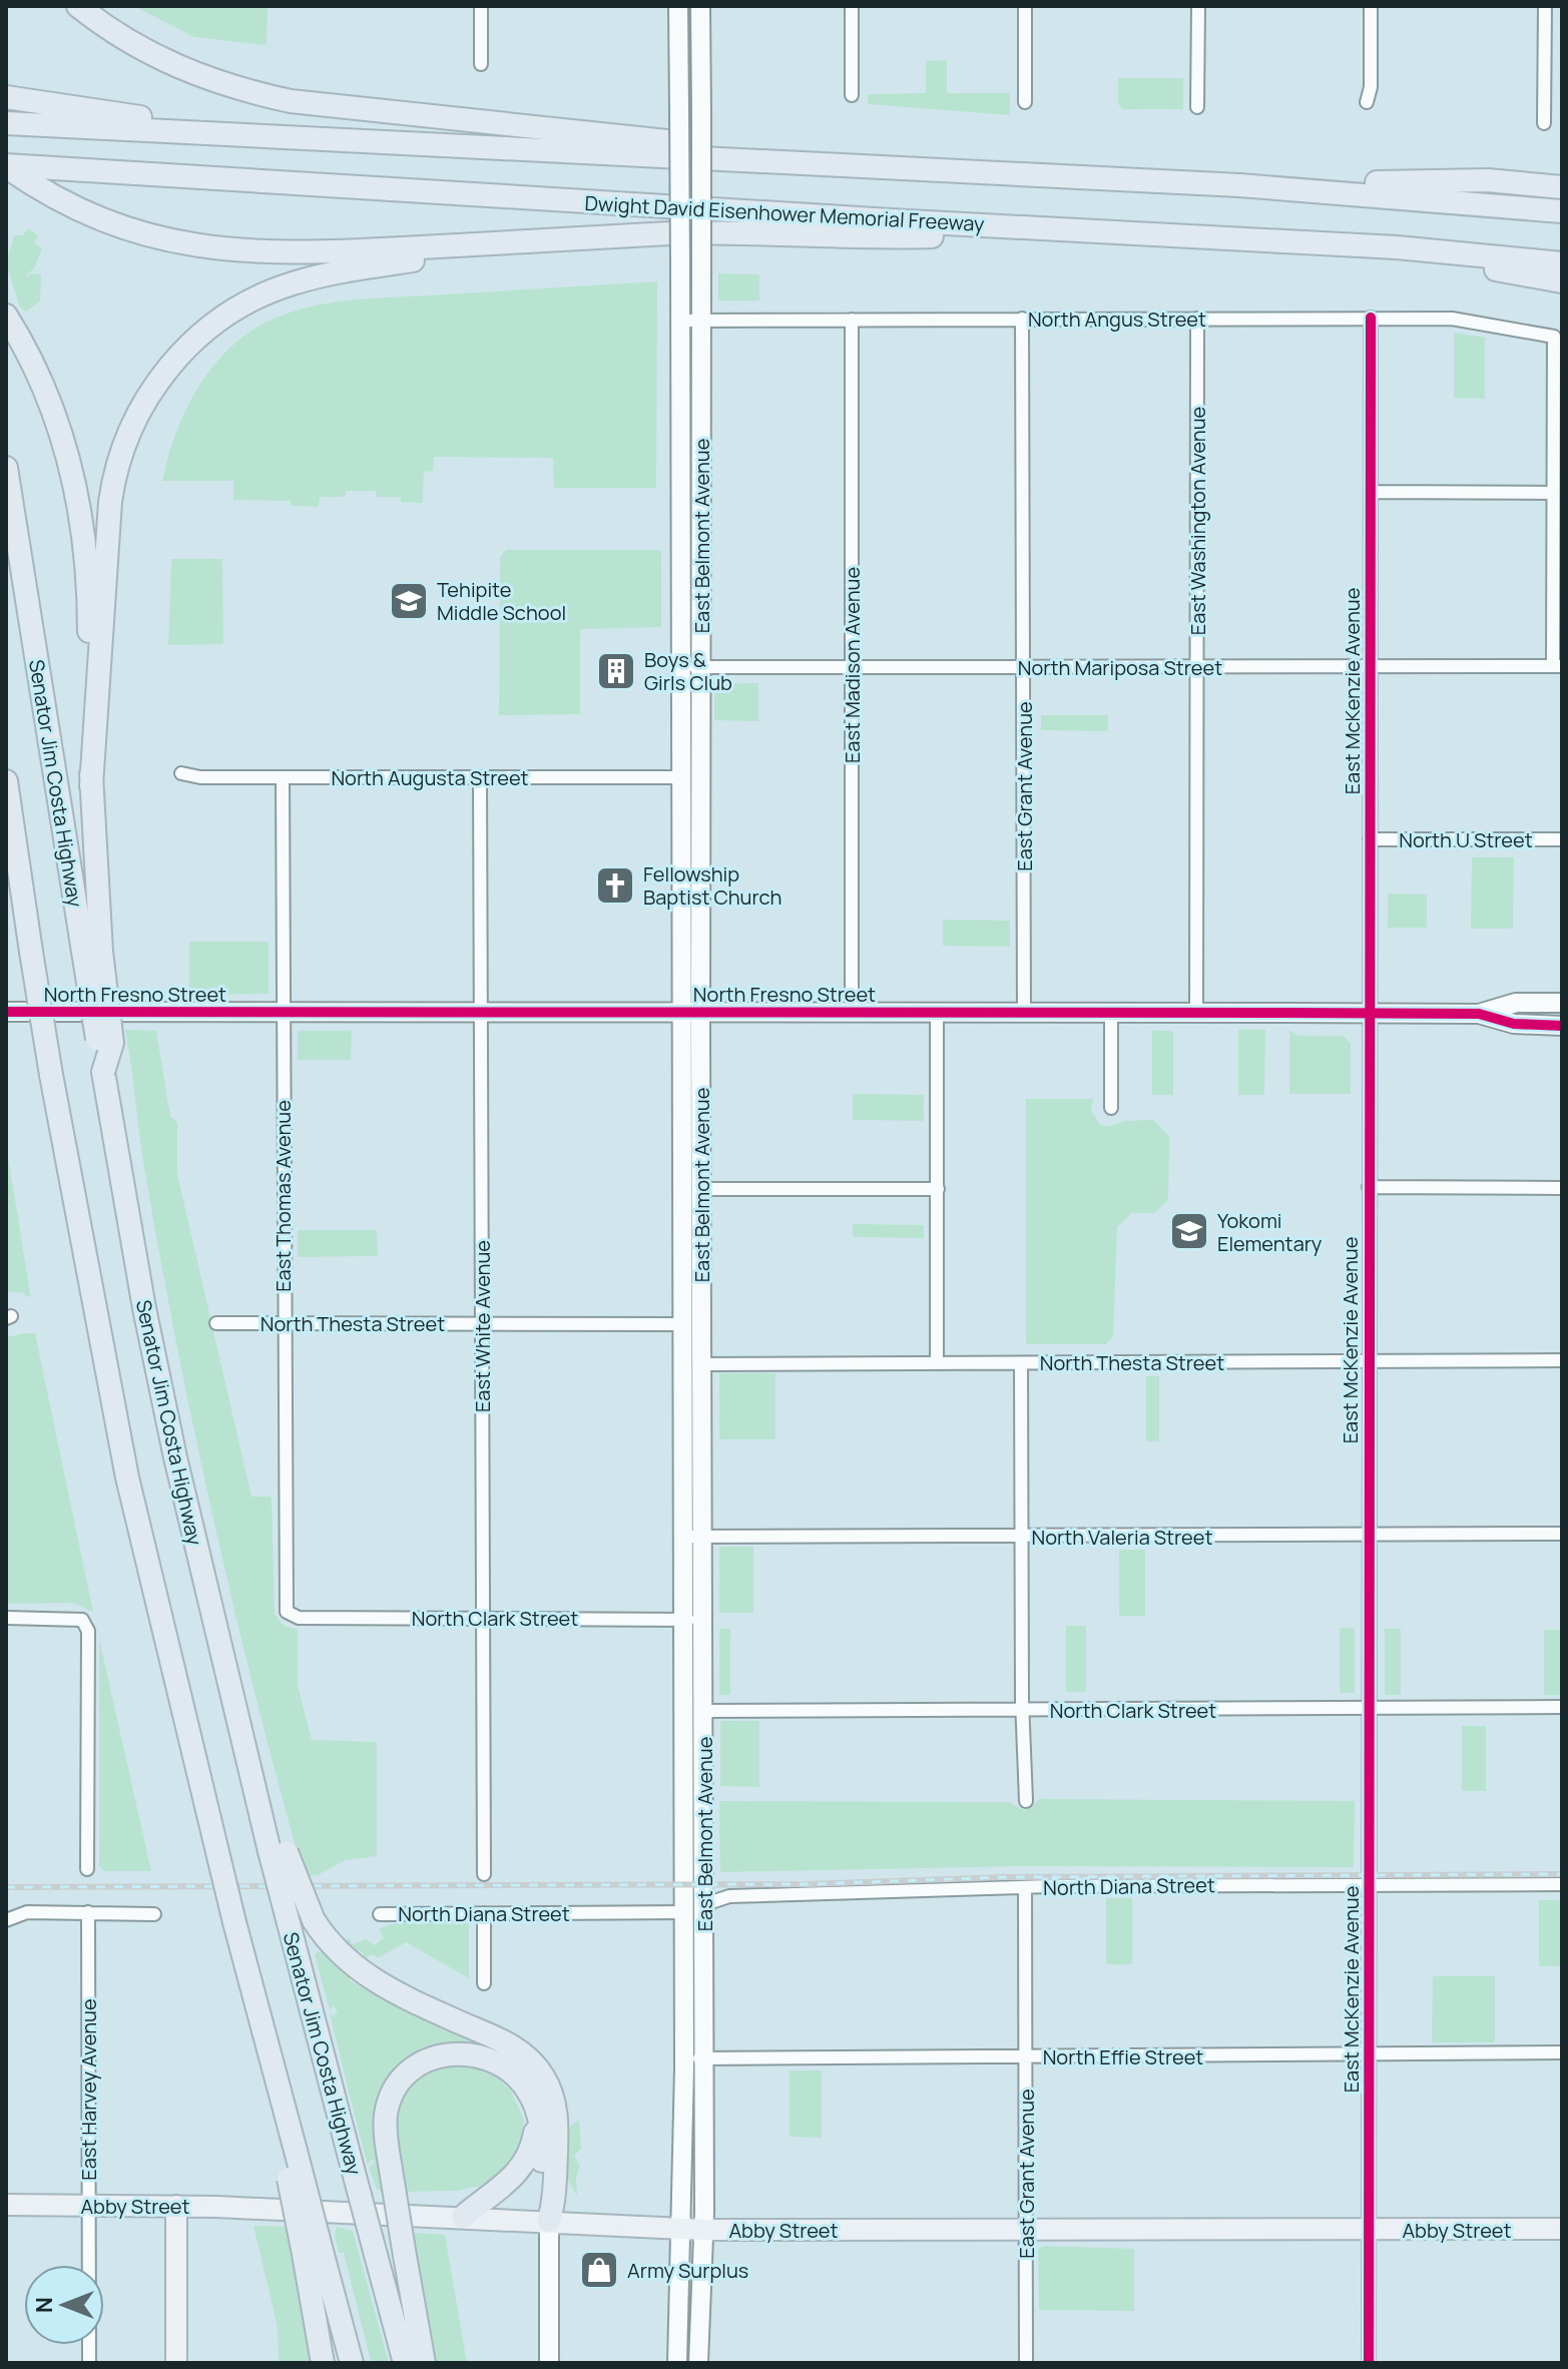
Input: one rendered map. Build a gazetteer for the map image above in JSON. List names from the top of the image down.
{
  "streets": {
    "highway": ["Dwight David Eisenhower Memorial Freeway", "Senator Jim Costa Highway"],
    "main road": ["East Belmont Avenue", "North Fresno Street", "Abby Street"],
    "street": [
      "North Angus Street",
      "East Washington Avenue",
      "East Madison Avenue",
      "North Mariposa Street",
      "East McKenzie Avenue",
      "North Augusta Street",
      "East Grant Avenue",
      "North U Street",
      "East Thomas Avenue",
      "North Thesta Street",
      "East White Avenue",
      "North Valeria Street",
      "North Clark Street",
      "North Diana Street",
      "North Effie Street",
      "East Harvey Avenue"
    ]
  },
  "crossings": [
    ["North Angus Street", "East Washington Avenue"],
    ["North Angus Street", "East Belmont Avenue"],
    ["North Angus Street", "East Madison Avenue"],
    ["North Angus Street", "East McKenzie Avenue"],
    ["North Angus Street", "East Grant Avenue"],
    ["East Washington Avenue", "North Mariposa Street"],
    ["East Washington Avenue", "North Fresno Street"],
    ["East Belmont Avenue", "North Mariposa Street"],
    ["East Belmont Avenue", "North Augusta Street"],
    ["East Belmont Avenue", "North Fresno Street"],
    ["East Belmont Avenue", "North Thesta Street"],
    ["East Belmont Avenue", "North Valeria Street"],
    ["East Belmont Avenue", "North Clark Street"],
    ["East Belmont Avenue", "North Diana Street"],
    ["East Belmont Avenue", "North Effie Street"],
    ["East Belmont Avenue", "Abby Street"],
    ["East Madison Avenue", "North Mariposa Street"],
    ["East Madison Avenue", "North Fresno Street"],
    ["North Mariposa Street", "East McKenzie Avenue"],
    ["North Mariposa Street", "East Grant Avenue"],
    ["East McKenzie Avenue", "North U Street"],
    ["East McKenzie Avenue", "North Fresno Street"],
    ["East McKenzie Avenue", "North Thesta Street"],
    ["East McKenzie Avenue", "North Valeria Street"],
    ["East McKenzie Avenue", "North Clark Street"],
    ["East McKenzie Avenue", "North Diana Street"],
    ["East McKenzie Avenue", "North Effie Street"],
    ["East McKenzie Avenue", "Abby Street"],
    ["North Augusta Street", "East Thomas Avenue"],
    ["North Augusta Street", "East White Avenue"],
    ["East Grant Avenue", "North Fresno Street"],
    ["East Grant Avenue", "North Diana Street"],
    ["East Grant Avenue", "North Effie Street"],
    ["East Grant Avenue", "Abby Street"],
    ["North Fresno Street", "East Thomas Avenue"],
    ["North Fresno Street", "East White Avenue"],
    ["East Thomas Avenue", "North Thesta Street"],
    ["East Thomas Avenue", "North Clark Street"],
    ["North Thesta Street", "East White Avenue"],
    ["East White Avenue", "North Clark Street"],
    ["East Harvey Avenue", "Abby Street"]
  ],
  "places": {
    "school or university": ["Tehipite Middle School", "Yokomi Elementary"],
    "building": ["Boys & Girls Club"],
    "church": ["Fellowship Baptist Church"],
    "shop": ["Army Surplus"]
  },
  "north": "left"
}
